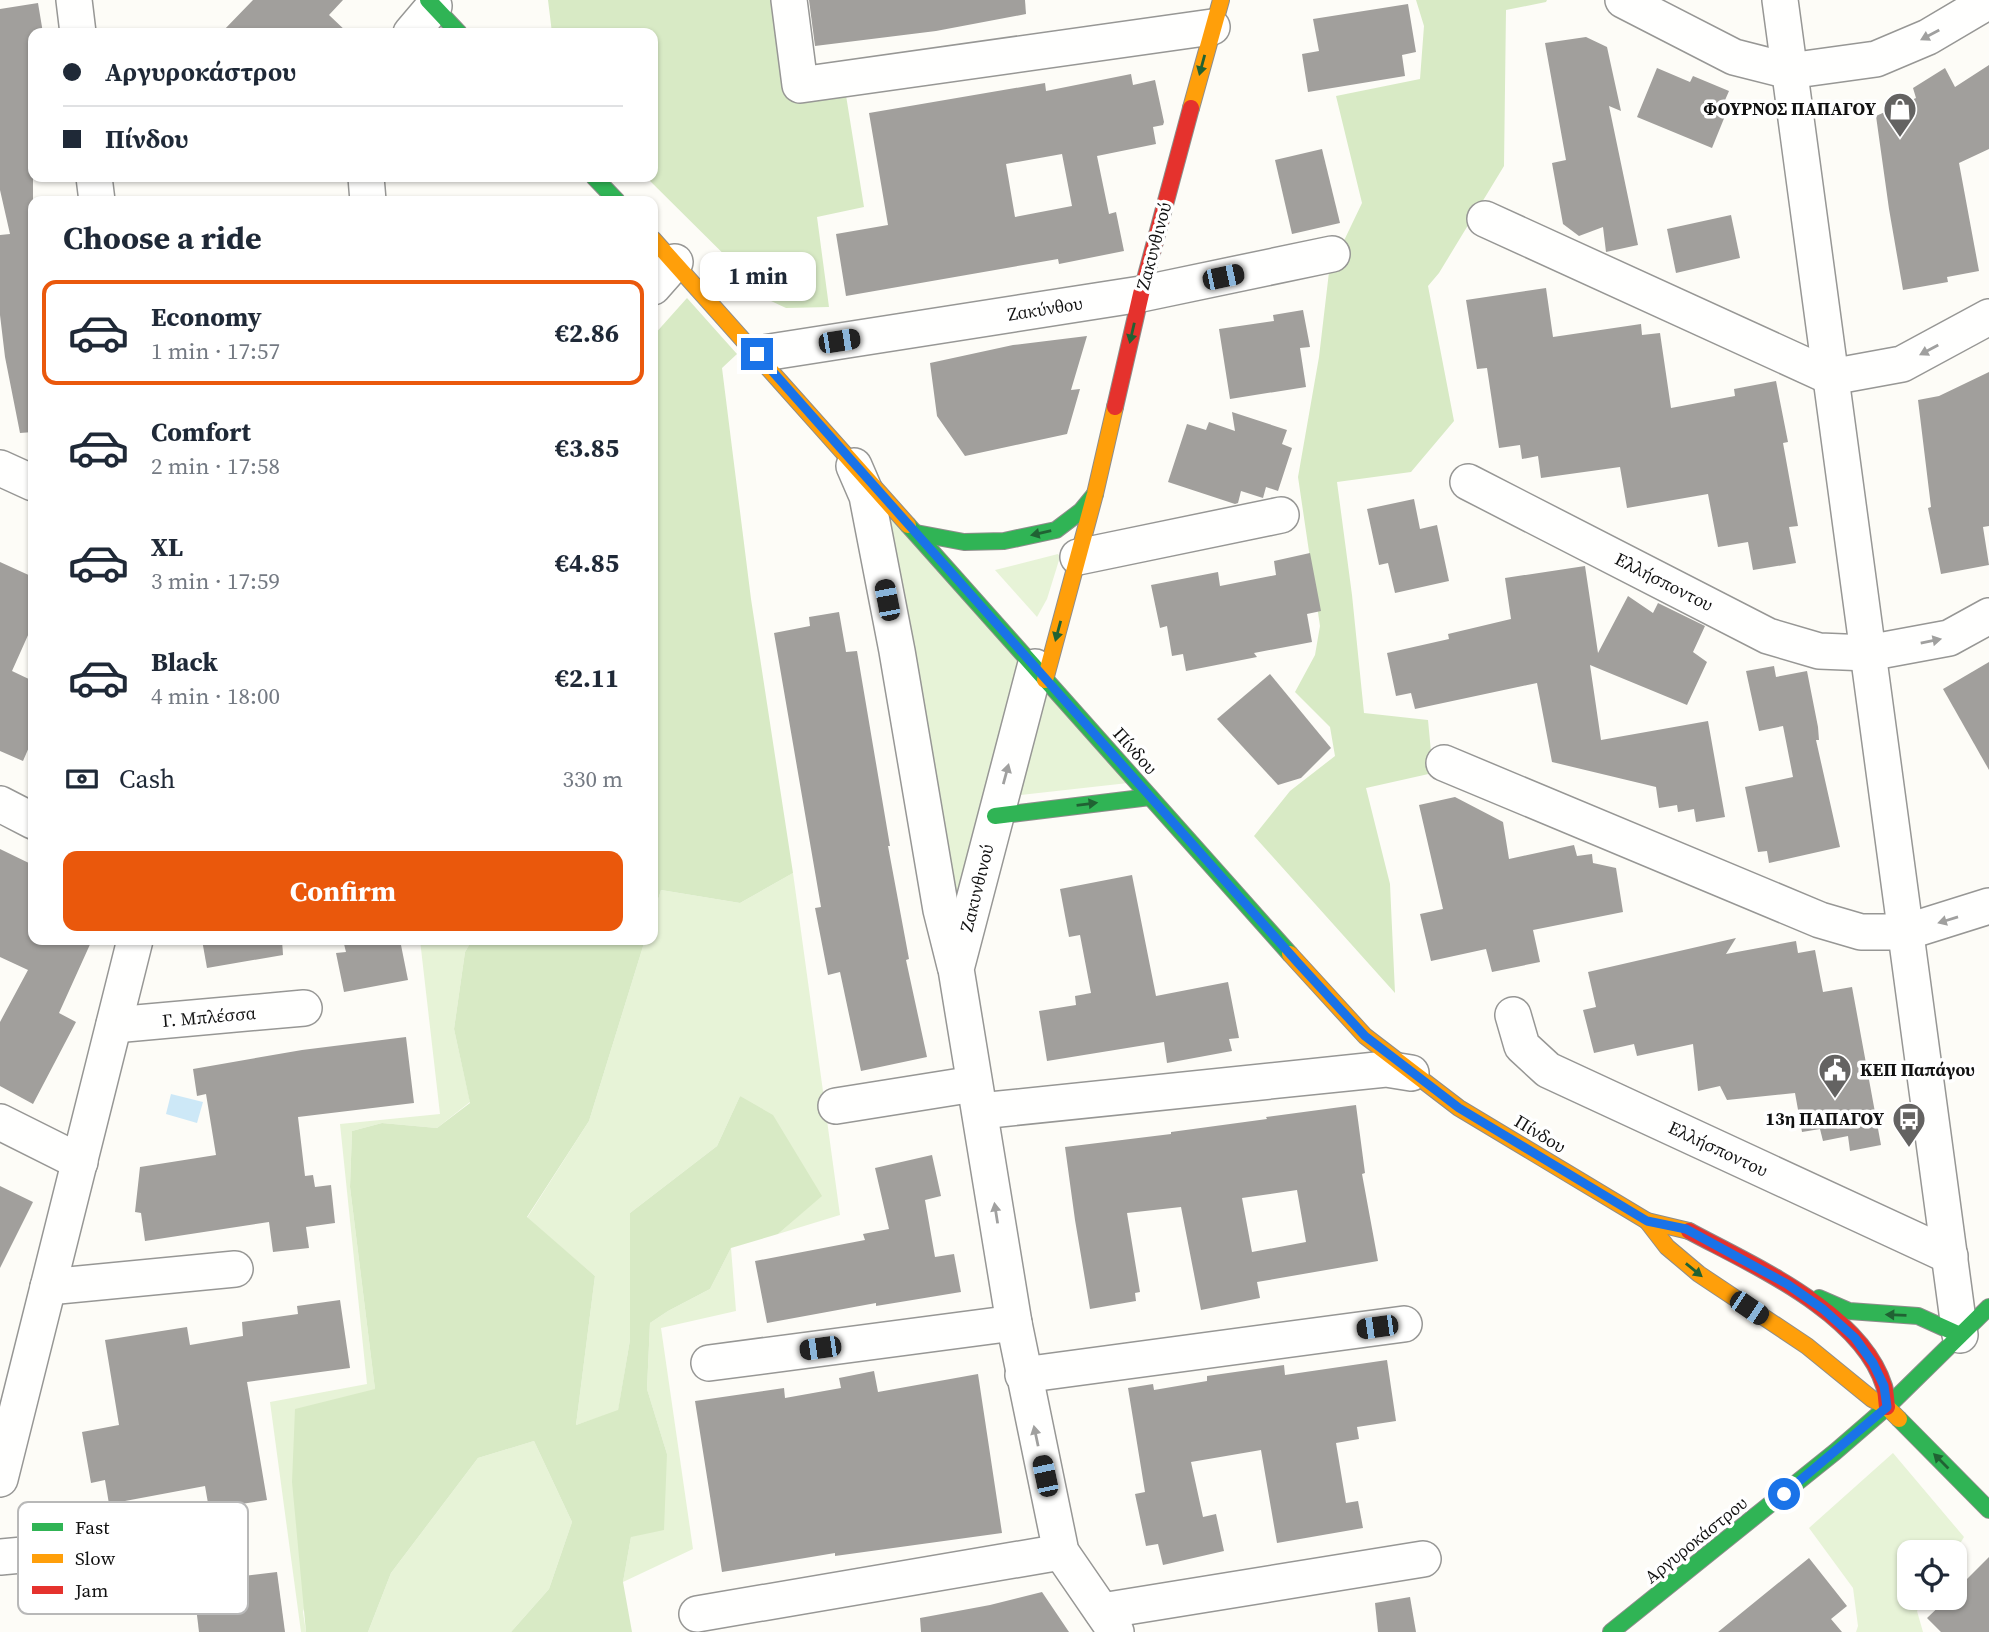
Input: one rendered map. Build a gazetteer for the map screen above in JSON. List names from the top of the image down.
{
  "streets": {
    "street": [
      "Ζακυνθινού",
      "Ζακύνθου",
      "Ελλήσποντου",
      "Πίνδου",
      "Γ. Μπλέσσα",
      "Αργυροκάστρου"
    ]
  },
  "crossings": [
    ["Ζακυνθινού", "Ζακύνθου"],
    ["Ζακυνθινού", "Πίνδου"],
    ["Ζακύνθου", "Πίνδου"],
    ["Πίνδου", "Αργυροκάστρου"]
  ],
  "places": {
    "shop": ["ΦΟΥΡΝΟΣ ΠΑΠΑΓΟΥ"],
    "public building": ["ΚΕΠ Παπάγου"],
    "bus stop": ["13η ΠΑΠΑΓΟΥ"]
  },
  "legend": ["Fast", "Slow", "Jam"],
  "page": {
    "banner": ["Αργυροκάστρου", "Πίνδου"],
    "heading": "Choose a ride",
    "bubble": "1 min",
    "list": [
      {
        "name": "Economy",
        "note": "1 min · 17:57",
        "value": "€2.86"
      },
      {
        "name": "Comfort",
        "note": "2 min · 17:58",
        "value": "€3.85"
      },
      {
        "name": "XL",
        "note": "3 min · 17:59",
        "value": "€4.85"
      },
      {
        "name": "Black",
        "note": "4 min · 18:00",
        "value": "€2.11"
      }
    ],
    "pay": ["Cash", "330 m"],
    "buttons": "Confirm"
  }
}
